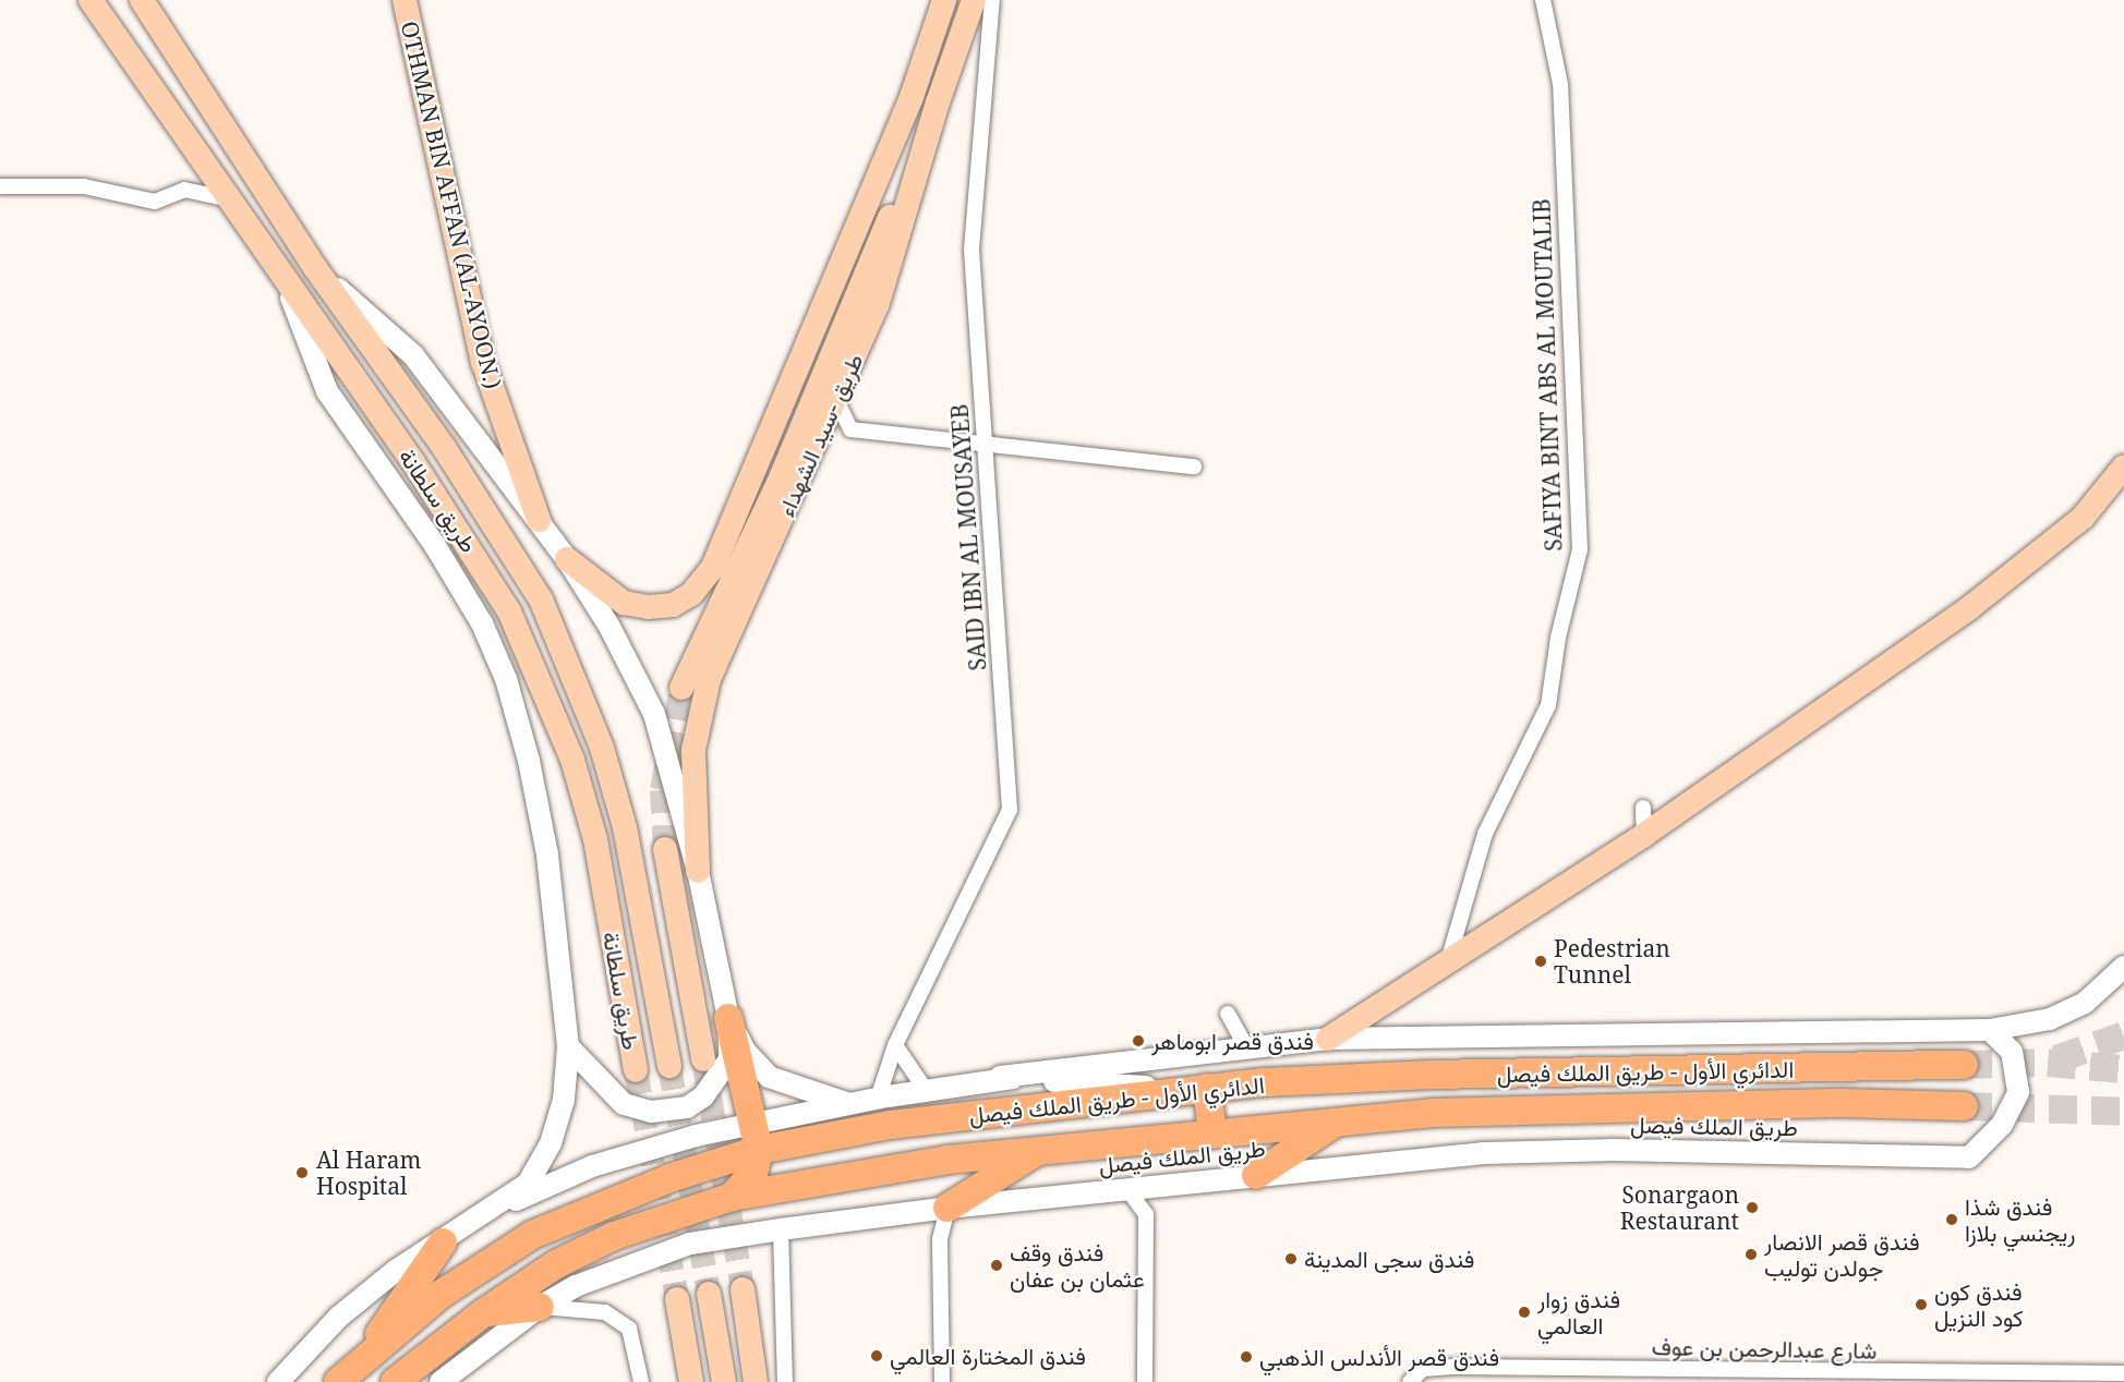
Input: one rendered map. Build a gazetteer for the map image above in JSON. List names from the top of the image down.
{
  "streets": {
    "highway": ["الدائري الأول - طريق الملك فيصل"],
    "main road": [
      "OTHMAN BIN AFFAN (AL-AYOON.)",
      "طريق -سيد الشهداء",
      "طريق سلطانة",
      "طريق الملك فيصل"
    ],
    "street": ["SAFIYA BINT ABS AL MOUTALIB", "SAID IBN AL MOUSAYEB", "شارع عبدالرحمن بن عوف"]
  },
  "places": [
    "Pedestrian Tunnel",
    "فندق قصر ابوماهر",
    "Al Haram Hospital",
    "Sonargaon Restaurant",
    "فندق شذا ريجنسي بلازا",
    "فندق قصر الانصار جولدن توليب",
    "فندق سجى المدينة",
    "فندق وقف عثمان بن عفان",
    "فندق كون كود النزيل",
    "فندق زوار العالمي",
    "فندق المختارة العالمي",
    "فندق قصر الأندلس الذهبي"
  ]
}
